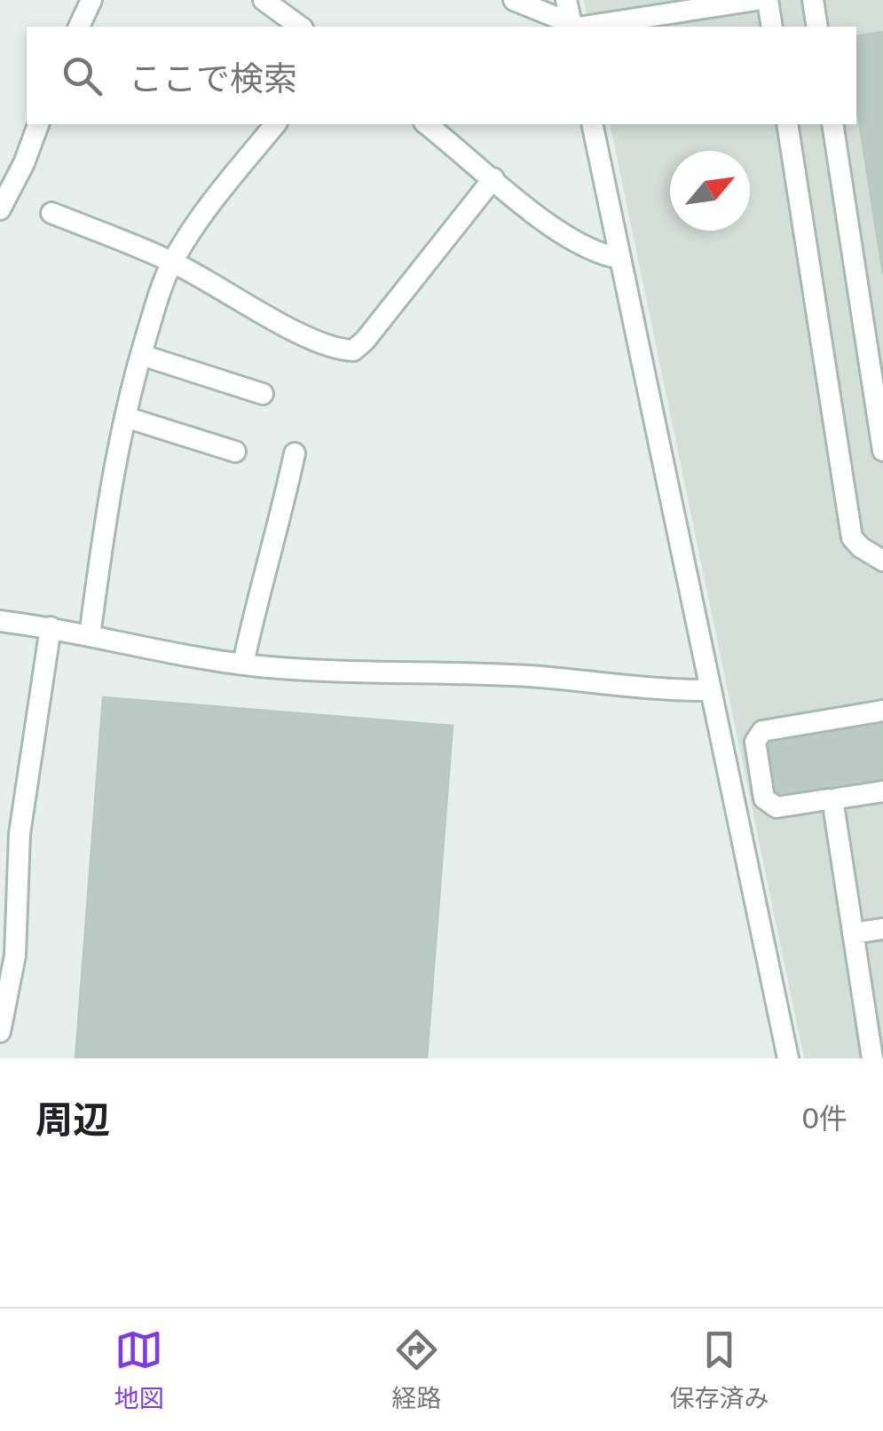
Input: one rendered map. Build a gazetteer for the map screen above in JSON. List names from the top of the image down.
{
  "north": "top right",
  "page": {
    "search": "ここで検索",
    "heading": ["周辺", "0件"],
    "nav": ["地図", "経路", "保存済み"]
  }
}
